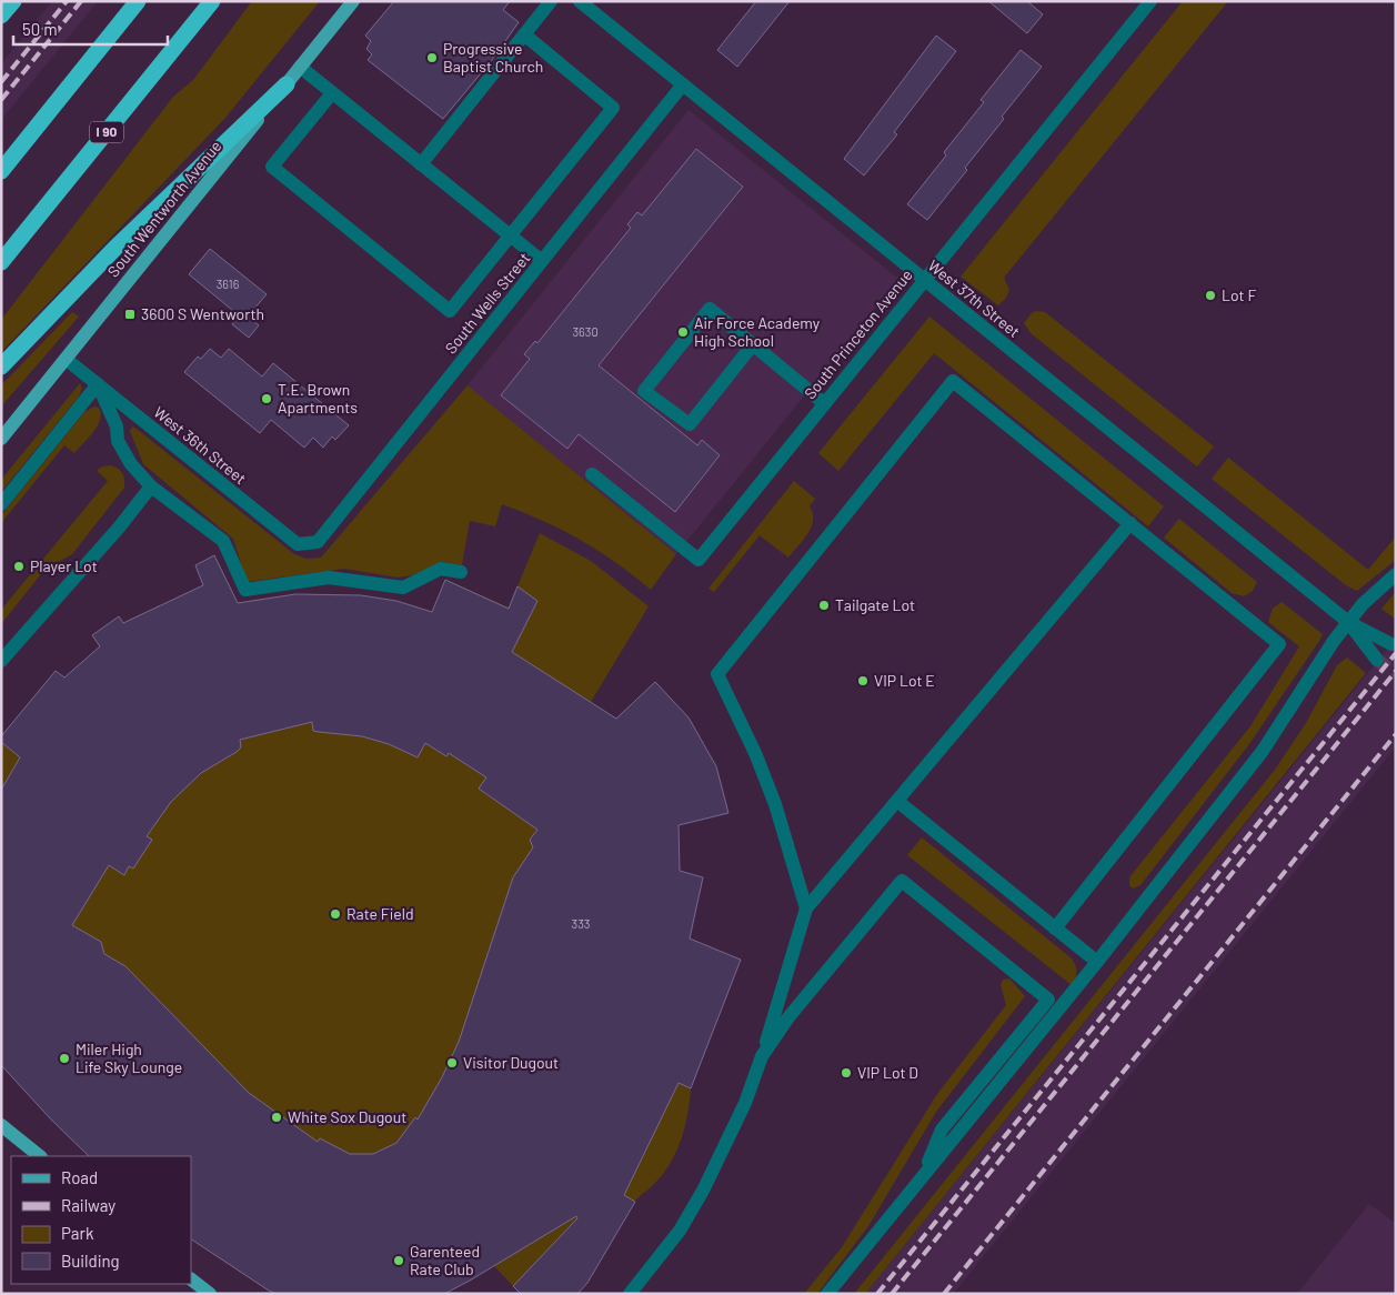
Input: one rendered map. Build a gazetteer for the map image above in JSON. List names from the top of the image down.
{
  "streets": {
    "highway": ["I 90"],
    "main road": ["South Wentworth Avenue"],
    "street": [
      "West 37th Street",
      "South Wells Street",
      "South Princeton Avenue",
      "West 36th Street"
    ]
  },
  "crossings": [
    ["South Wentworth Avenue", "West 36th Street"],
    ["West 37th Street", "South Wells Street"],
    ["West 37th Street", "South Princeton Avenue"],
    ["South Wells Street", "West 36th Street"]
  ],
  "places": {
    "other": [
      "Progressive Baptist Church",
      "Lot F",
      "Air Force Academy High School",
      "T.E. Brown Apartments",
      "Player Lot",
      "Tailgate Lot",
      "VIP Lot E",
      "Rate Field",
      "Miler High Life Sky Lounge",
      "Visitor Dugout",
      "VIP Lot D",
      "White Sox Dugout",
      "Garenteed Rate Club"
    ],
    "transit": ["3600 S Wentworth"]
  },
  "house_numbers": ["3616", "3630", "333"],
  "legend": [
    "Road",
    "Railway",
    "Park",
    "Building"
  ],
  "scale_bar": "50 m"
}
